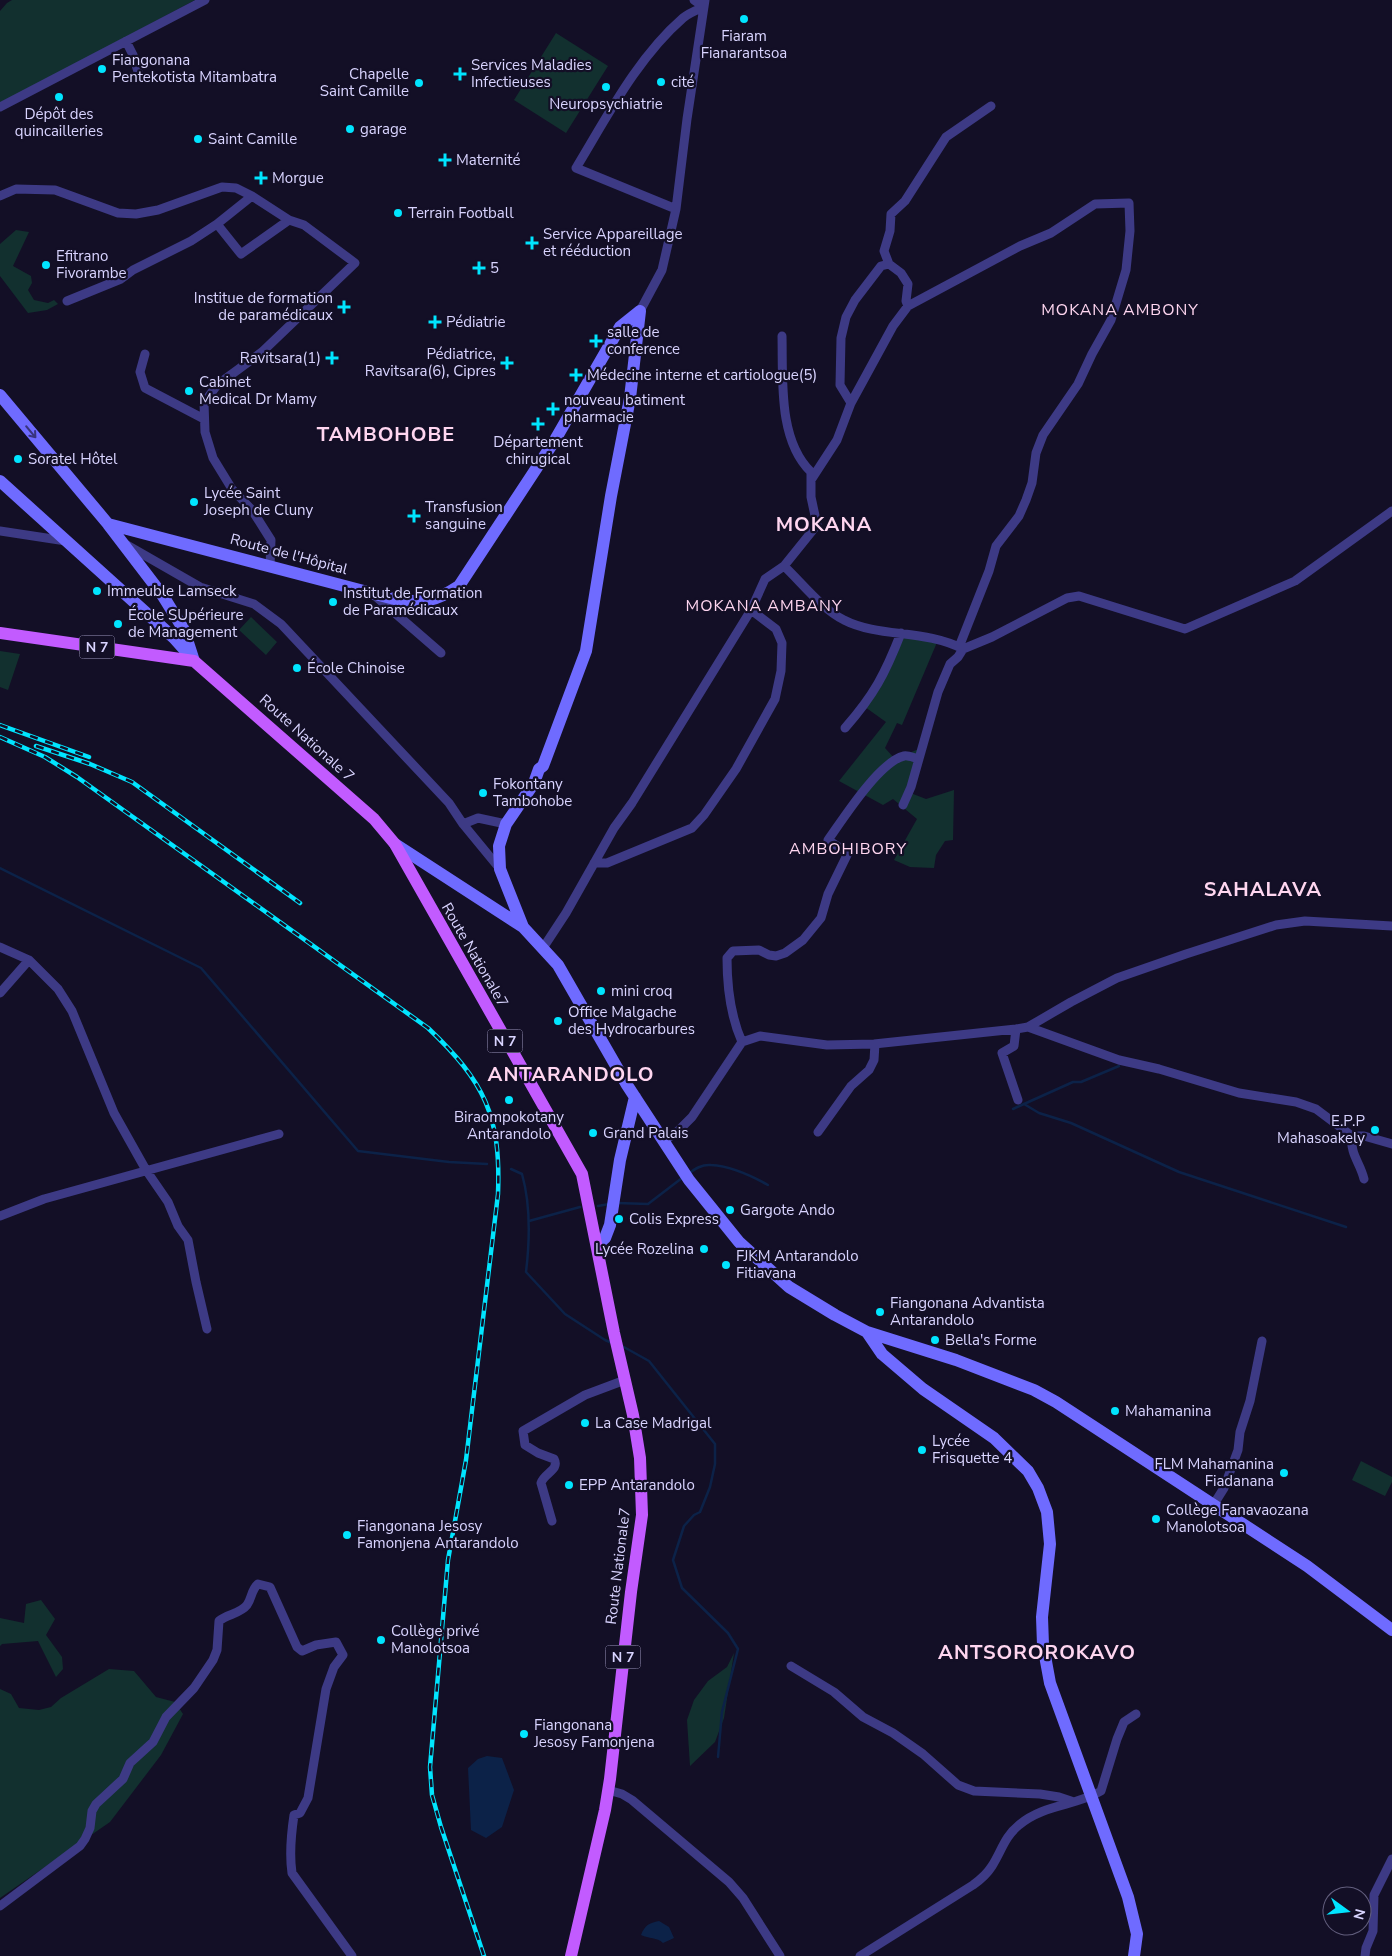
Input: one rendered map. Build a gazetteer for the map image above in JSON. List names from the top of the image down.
{
  "streets": {
    "main road": ["N 7", "Route Nationale 7", "Route Nationale7"],
    "street": ["Route de l'Hôpital"]
  },
  "crossings": [
    ["N 7", "Route Nationale 7"],
    ["Route Nationale 7", "Route Nationale7"]
  ],
  "districts": [
    "MOKANA AMBONY",
    "TAMBOHOBE",
    "MOKANA",
    "MOKANA AMBANY",
    "AMBOHIBORY",
    "SAHALAVA",
    "ANTARANDOLO",
    "ANTSOROROKAVO"
  ],
  "places": {
    "other": [
      "Fiaram Fianarantsoa",
      "Fiangonana Pentekotista Mitambatra",
      "cité",
      "Chapelle Saint Camille",
      "Neuropsychiatrie",
      "Dépôt des quincailleries",
      "garage",
      "Saint Camille",
      "Terrain Football",
      "Efitrano Fivorambe",
      "Cabinet Medical Dr Mamy",
      "Soratel Hôtel",
      "Lycée Saint Joseph de Cluny",
      "Immeuble Lamseck",
      "Institut de Formation de Paramédicaux",
      "École SUpérieure de Management",
      "École Chinoise",
      "Fokontany Tambohobe",
      "mini croq",
      "Office Malgache des Hydrocarbures",
      "Biraompokotany Antarandolo",
      "E.P.P Mahasoakely",
      "Grand Palais",
      "Gargote Ando",
      "Colis Express",
      "Lycée Rozelina",
      "FJKM Antarandolo Fitiavana",
      "Fiangonana Advantista Antarandolo",
      "Bella's Forme",
      "Mahamanina",
      "La Case Madrigal",
      "Lycée Frisquette 4",
      "FLM Mahamanina Fiadanana",
      "EPP Antarandolo",
      "Collège Fanavaozana Manolotsoa",
      "Fiangonana Jesosy Famonjena Antarandolo",
      "Collège privé Manolotsoa",
      "Fiangonana Jesosy Famonjena"
    ],
    "health": [
      "Services Maladies Infectieuses",
      "Maternité",
      "Morgue",
      "Service Appareillage et rééduction",
      "5",
      "Institue de formation de paramédicaux",
      "Pédiatrie",
      "salle de conference",
      "Ravitsara(1)",
      "Pédiatrice, Ravitsara(6), Cipres",
      "Médecine interne et cartiologue(5)",
      "nouveau batiment pharmacie",
      "Département chirugical",
      "Transfusion sanguine"
    ]
  },
  "north": "right"
}
